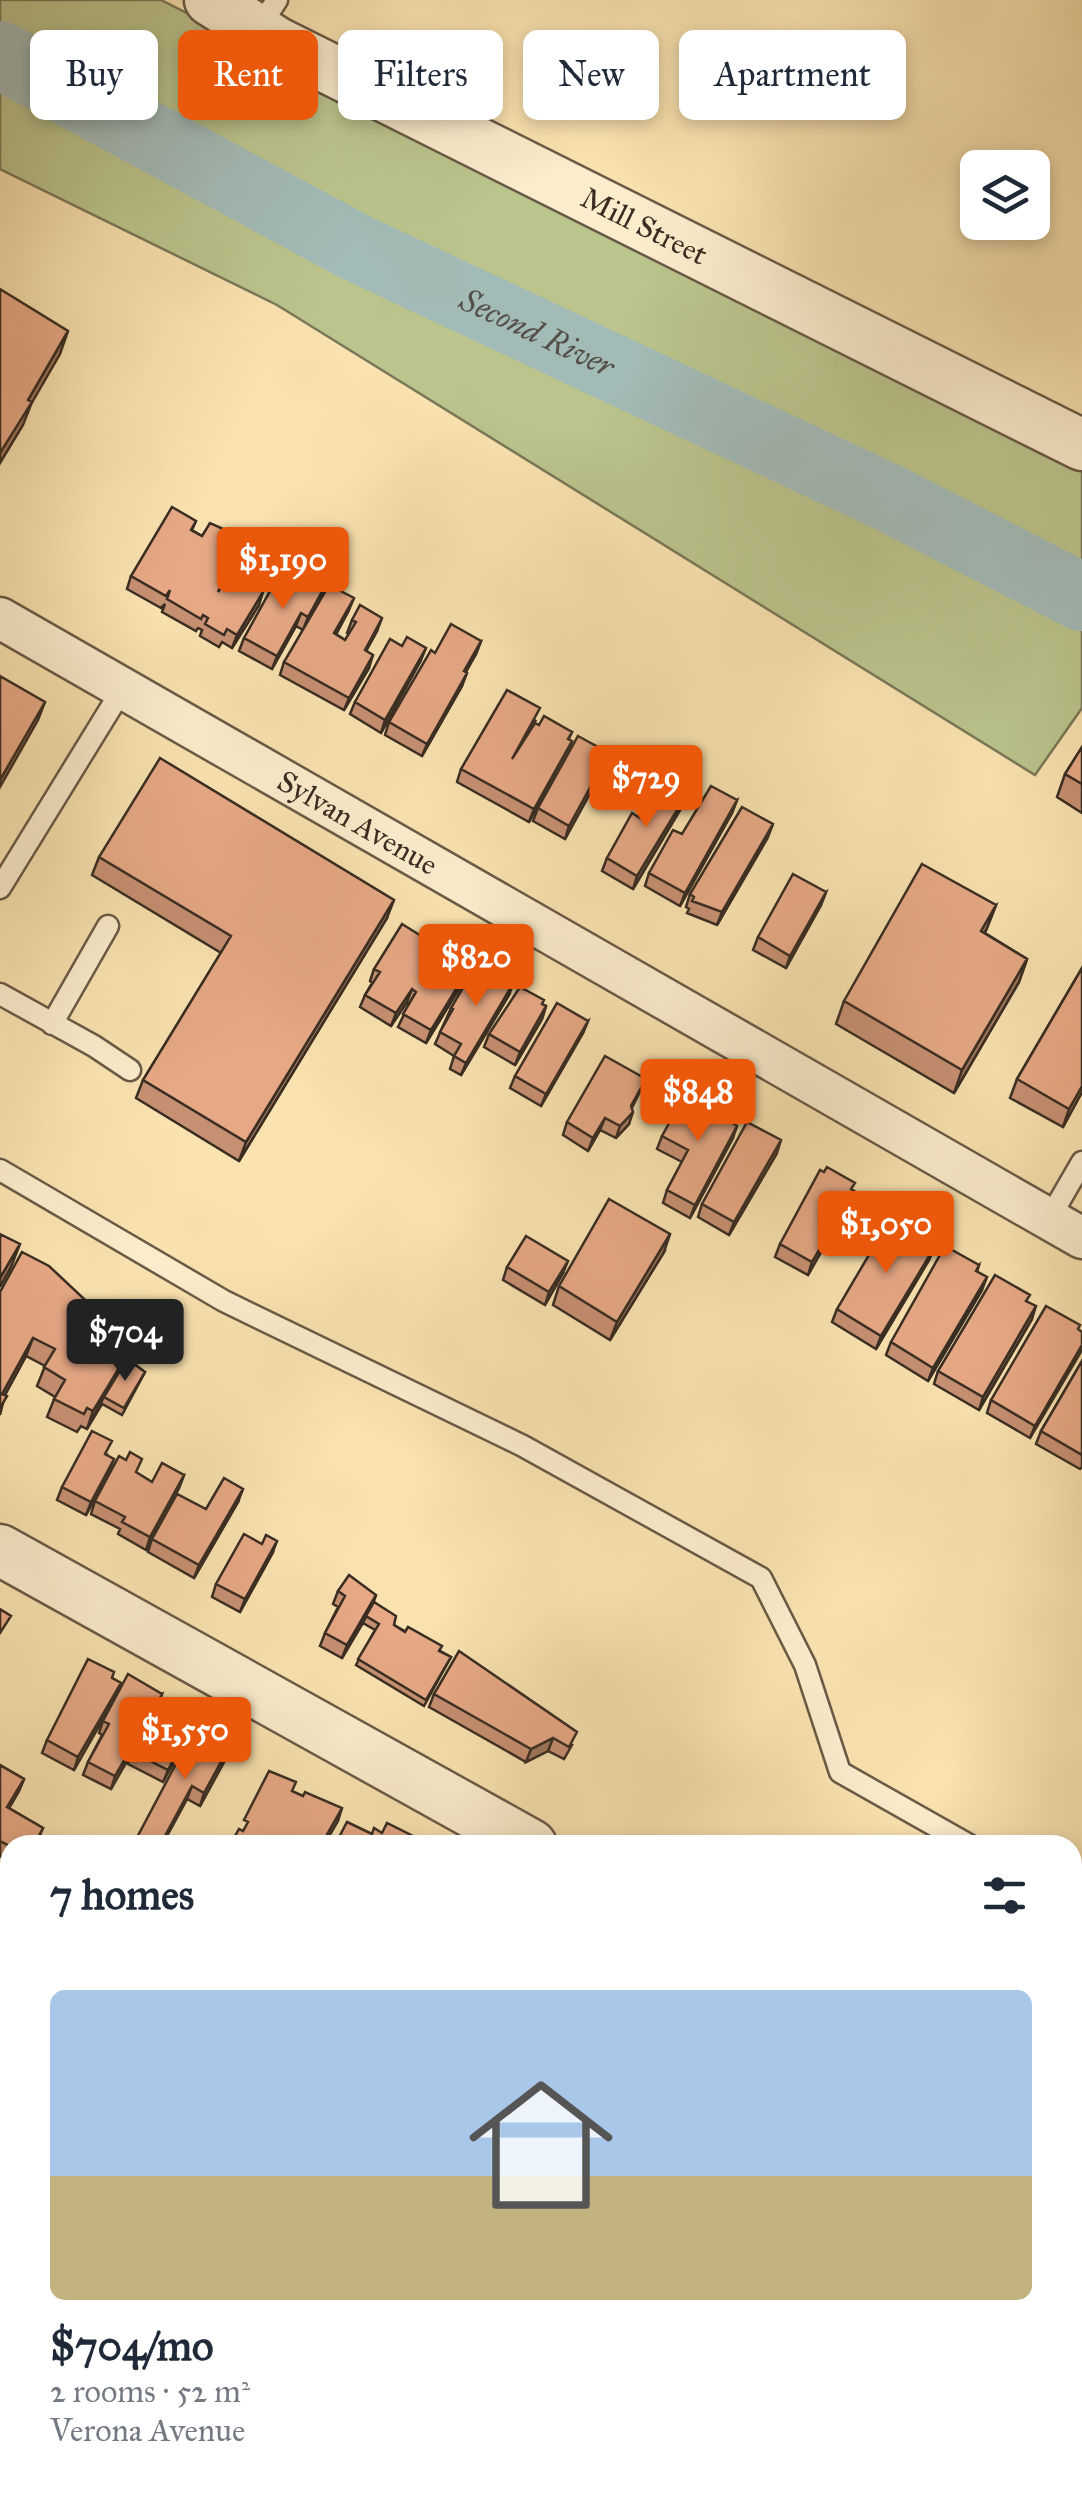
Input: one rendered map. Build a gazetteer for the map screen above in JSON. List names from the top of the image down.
{
  "streets": {
    "street": ["Mill Street", "Sylvan Avenue"]
  },
  "water": ["Second River"],
  "page": {
    "chip": [
      "Buy",
      "Rent",
      "Filters",
      "New",
      "Apartment"
    ],
    "price": [
      "$1,190",
      "$729",
      "$820",
      "$848",
      "$1,050",
      "$704",
      "$1,550"
    ],
    "heading": "7 homes",
    "list": [
      {
        "name": "$704/mo",
        "note": "2 rooms · 52 m² · Verona Avenue"
      }
    ]
  }
}
